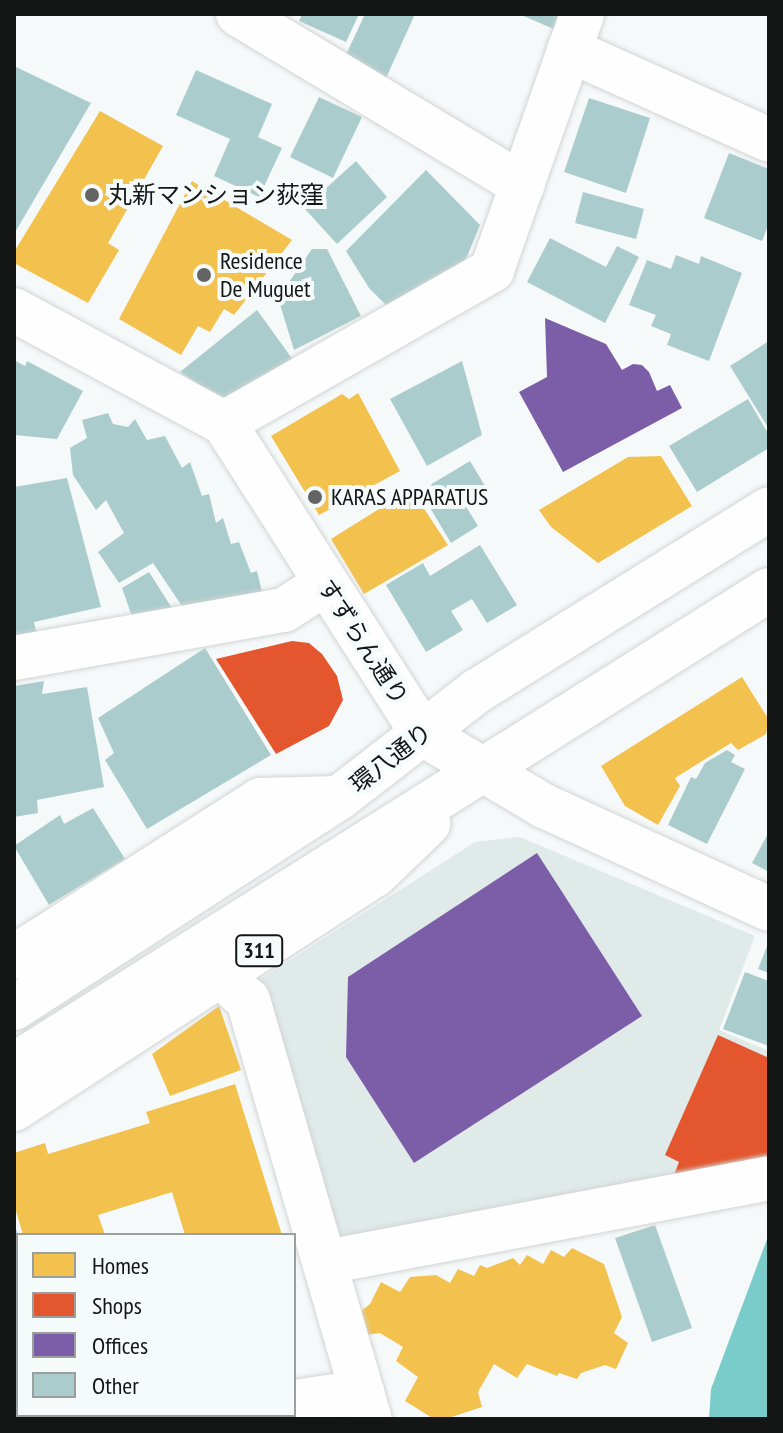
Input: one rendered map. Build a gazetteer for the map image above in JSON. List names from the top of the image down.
{
  "streets": {
    "street": ["すずらん通り", "環八通り", "311"]
  },
  "crossings": [
    ["すずらん通り", "環八通り"],
    ["すずらん通り", "311"]
  ],
  "places": ["丸新マンション荻窪", "Residence De Muguet", "KARAS APPARATUS"],
  "legend": [
    "Homes",
    "Shops",
    "Offices",
    "Other"
  ]
}
